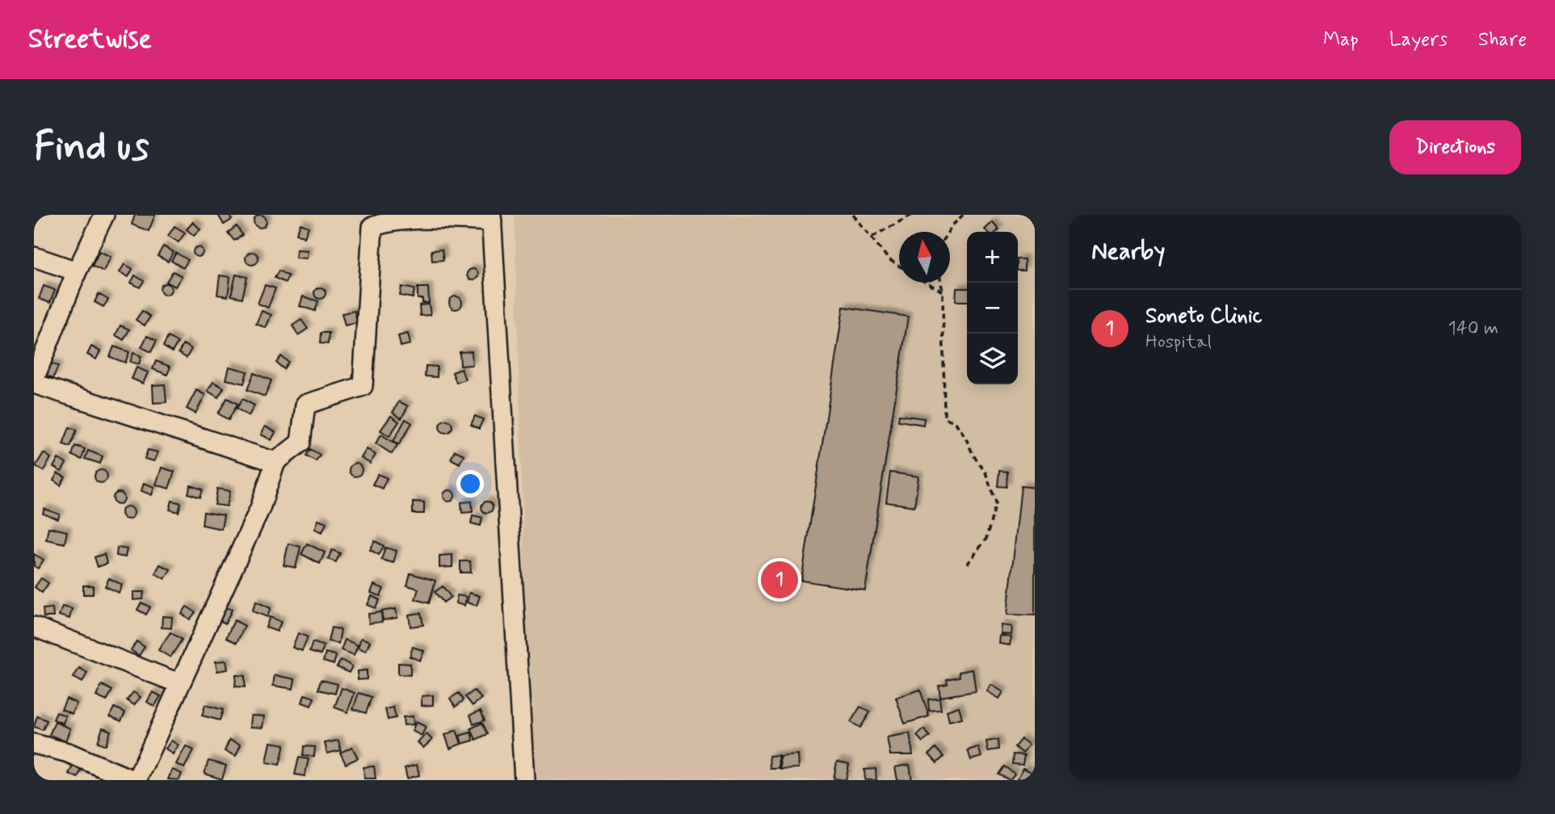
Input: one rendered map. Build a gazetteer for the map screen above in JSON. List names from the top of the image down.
{
  "north": "top",
  "page": {
    "header": "Streetwise",
    "nav": ["Map", "Layers", "Share"],
    "buttons": "Directions",
    "title": "Find us",
    "heading": "Nearby",
    "map_buttons": ["+", "−"],
    "list": [
      {
        "mark": "1",
        "name": "Soneto Clinic",
        "note": "Hospital",
        "value": "140 m"
      }
    ],
    "pins": "1"
  }
}
